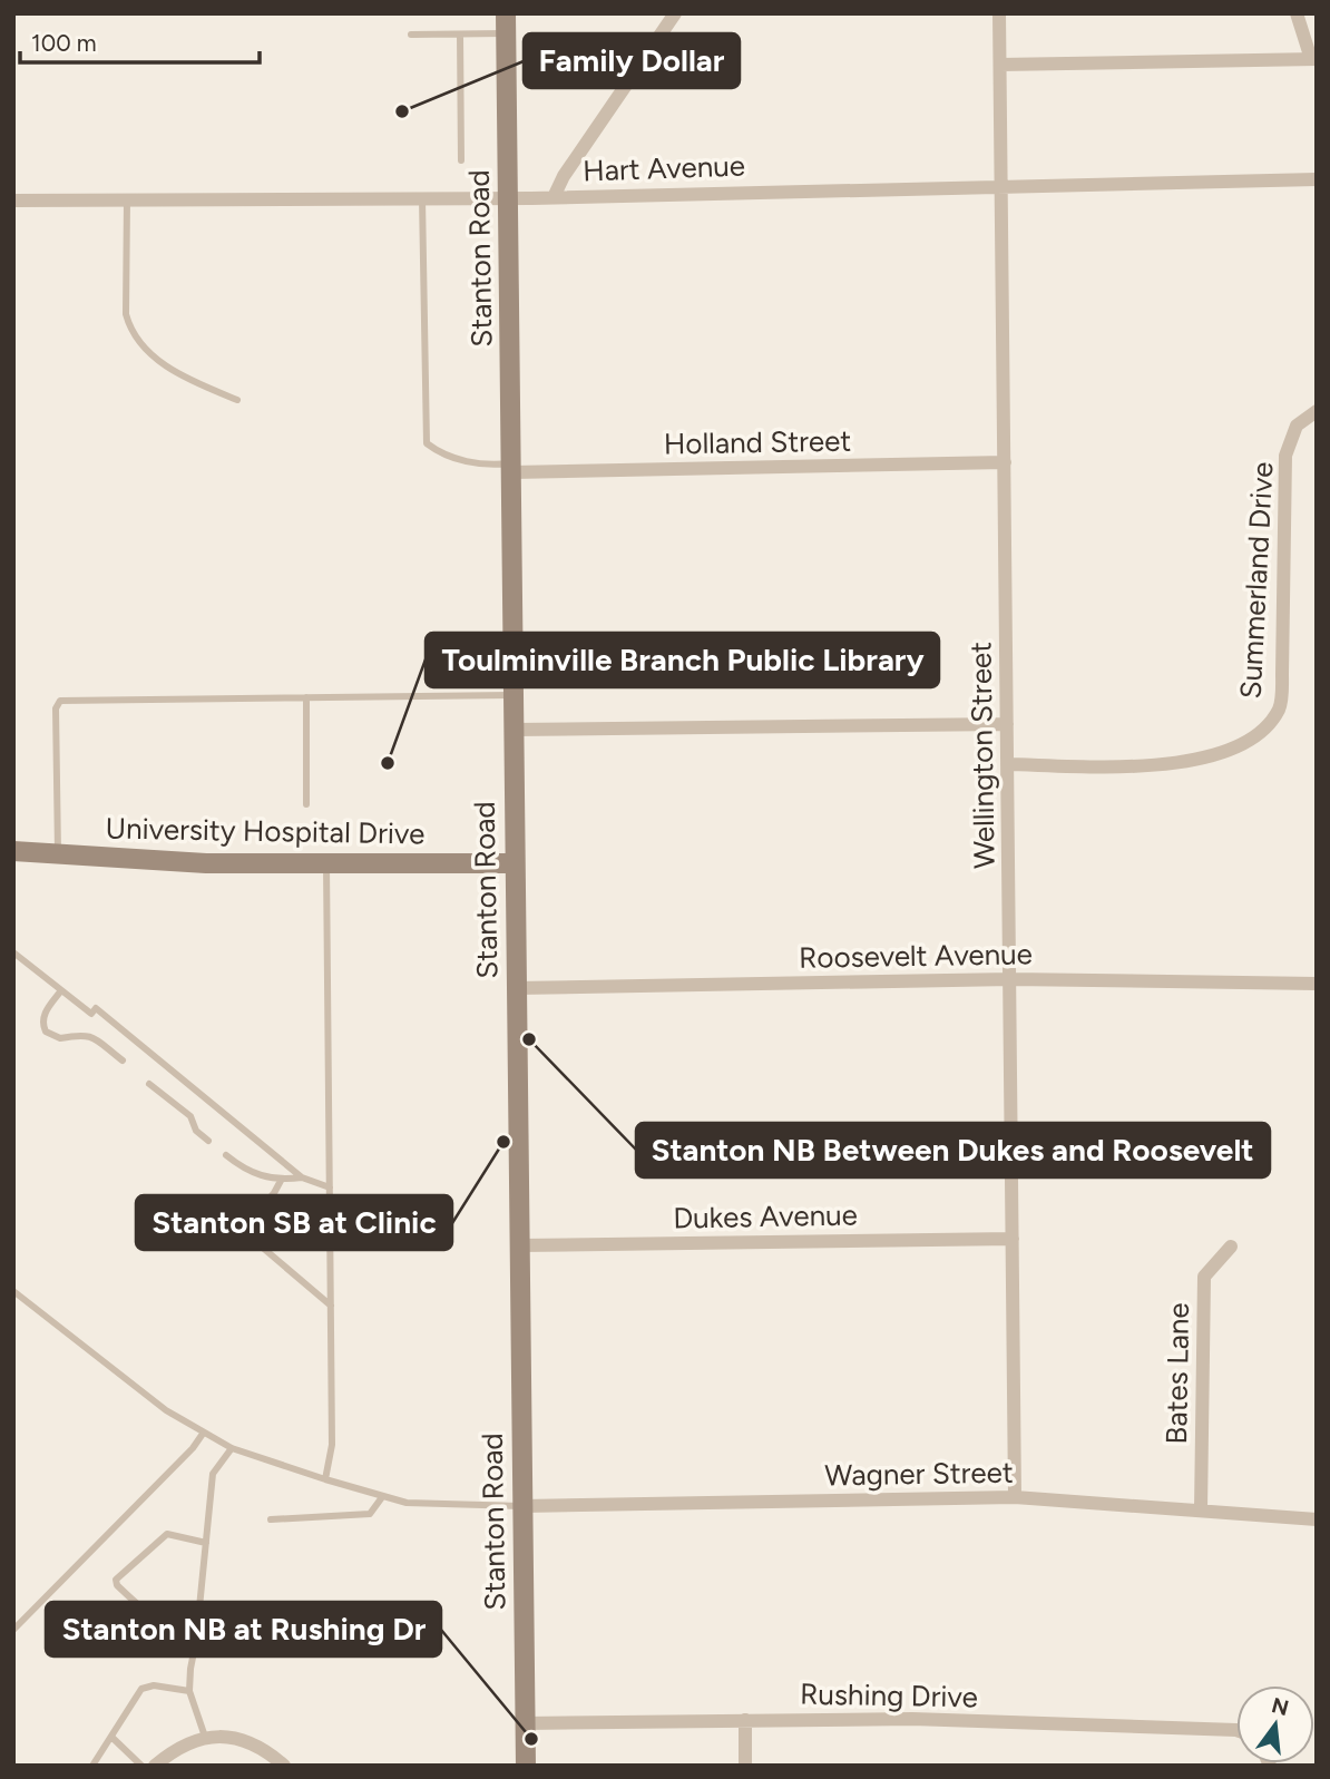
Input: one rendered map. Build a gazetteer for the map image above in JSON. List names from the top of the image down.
{
  "streets": {
    "street": [
      "Hart Avenue",
      "Stanton Road",
      "Holland Street",
      "Summerland Drive",
      "Wellington Street",
      "University Hospital Drive",
      "Roosevelt Avenue",
      "Dukes Avenue",
      "Bates Lane",
      "Wagner Street",
      "Rushing Drive"
    ]
  },
  "crossings": [
    ["Hart Avenue", "Stanton Road"],
    ["Hart Avenue", "Wellington Street"],
    ["Stanton Road", "Holland Street"],
    ["Stanton Road", "University Hospital Drive"],
    ["Stanton Road", "Roosevelt Avenue"],
    ["Stanton Road", "Dukes Avenue"],
    ["Stanton Road", "Wagner Street"],
    ["Stanton Road", "Rushing Drive"],
    ["Holland Street", "Wellington Street"],
    ["Summerland Drive", "Wellington Street"],
    ["Wellington Street", "Roosevelt Avenue"],
    ["Wellington Street", "Dukes Avenue"],
    ["Wellington Street", "Wagner Street"],
    ["Bates Lane", "Wagner Street"]
  ],
  "places": [
    "Family Dollar",
    "Toulminville Branch Public Library",
    "Stanton NB Between Dukes and Roosevelt",
    "Stanton SB at Clinic",
    "Stanton NB at Rushing Dr"
  ],
  "scale_bar": "100 m",
  "north": "top"
}
